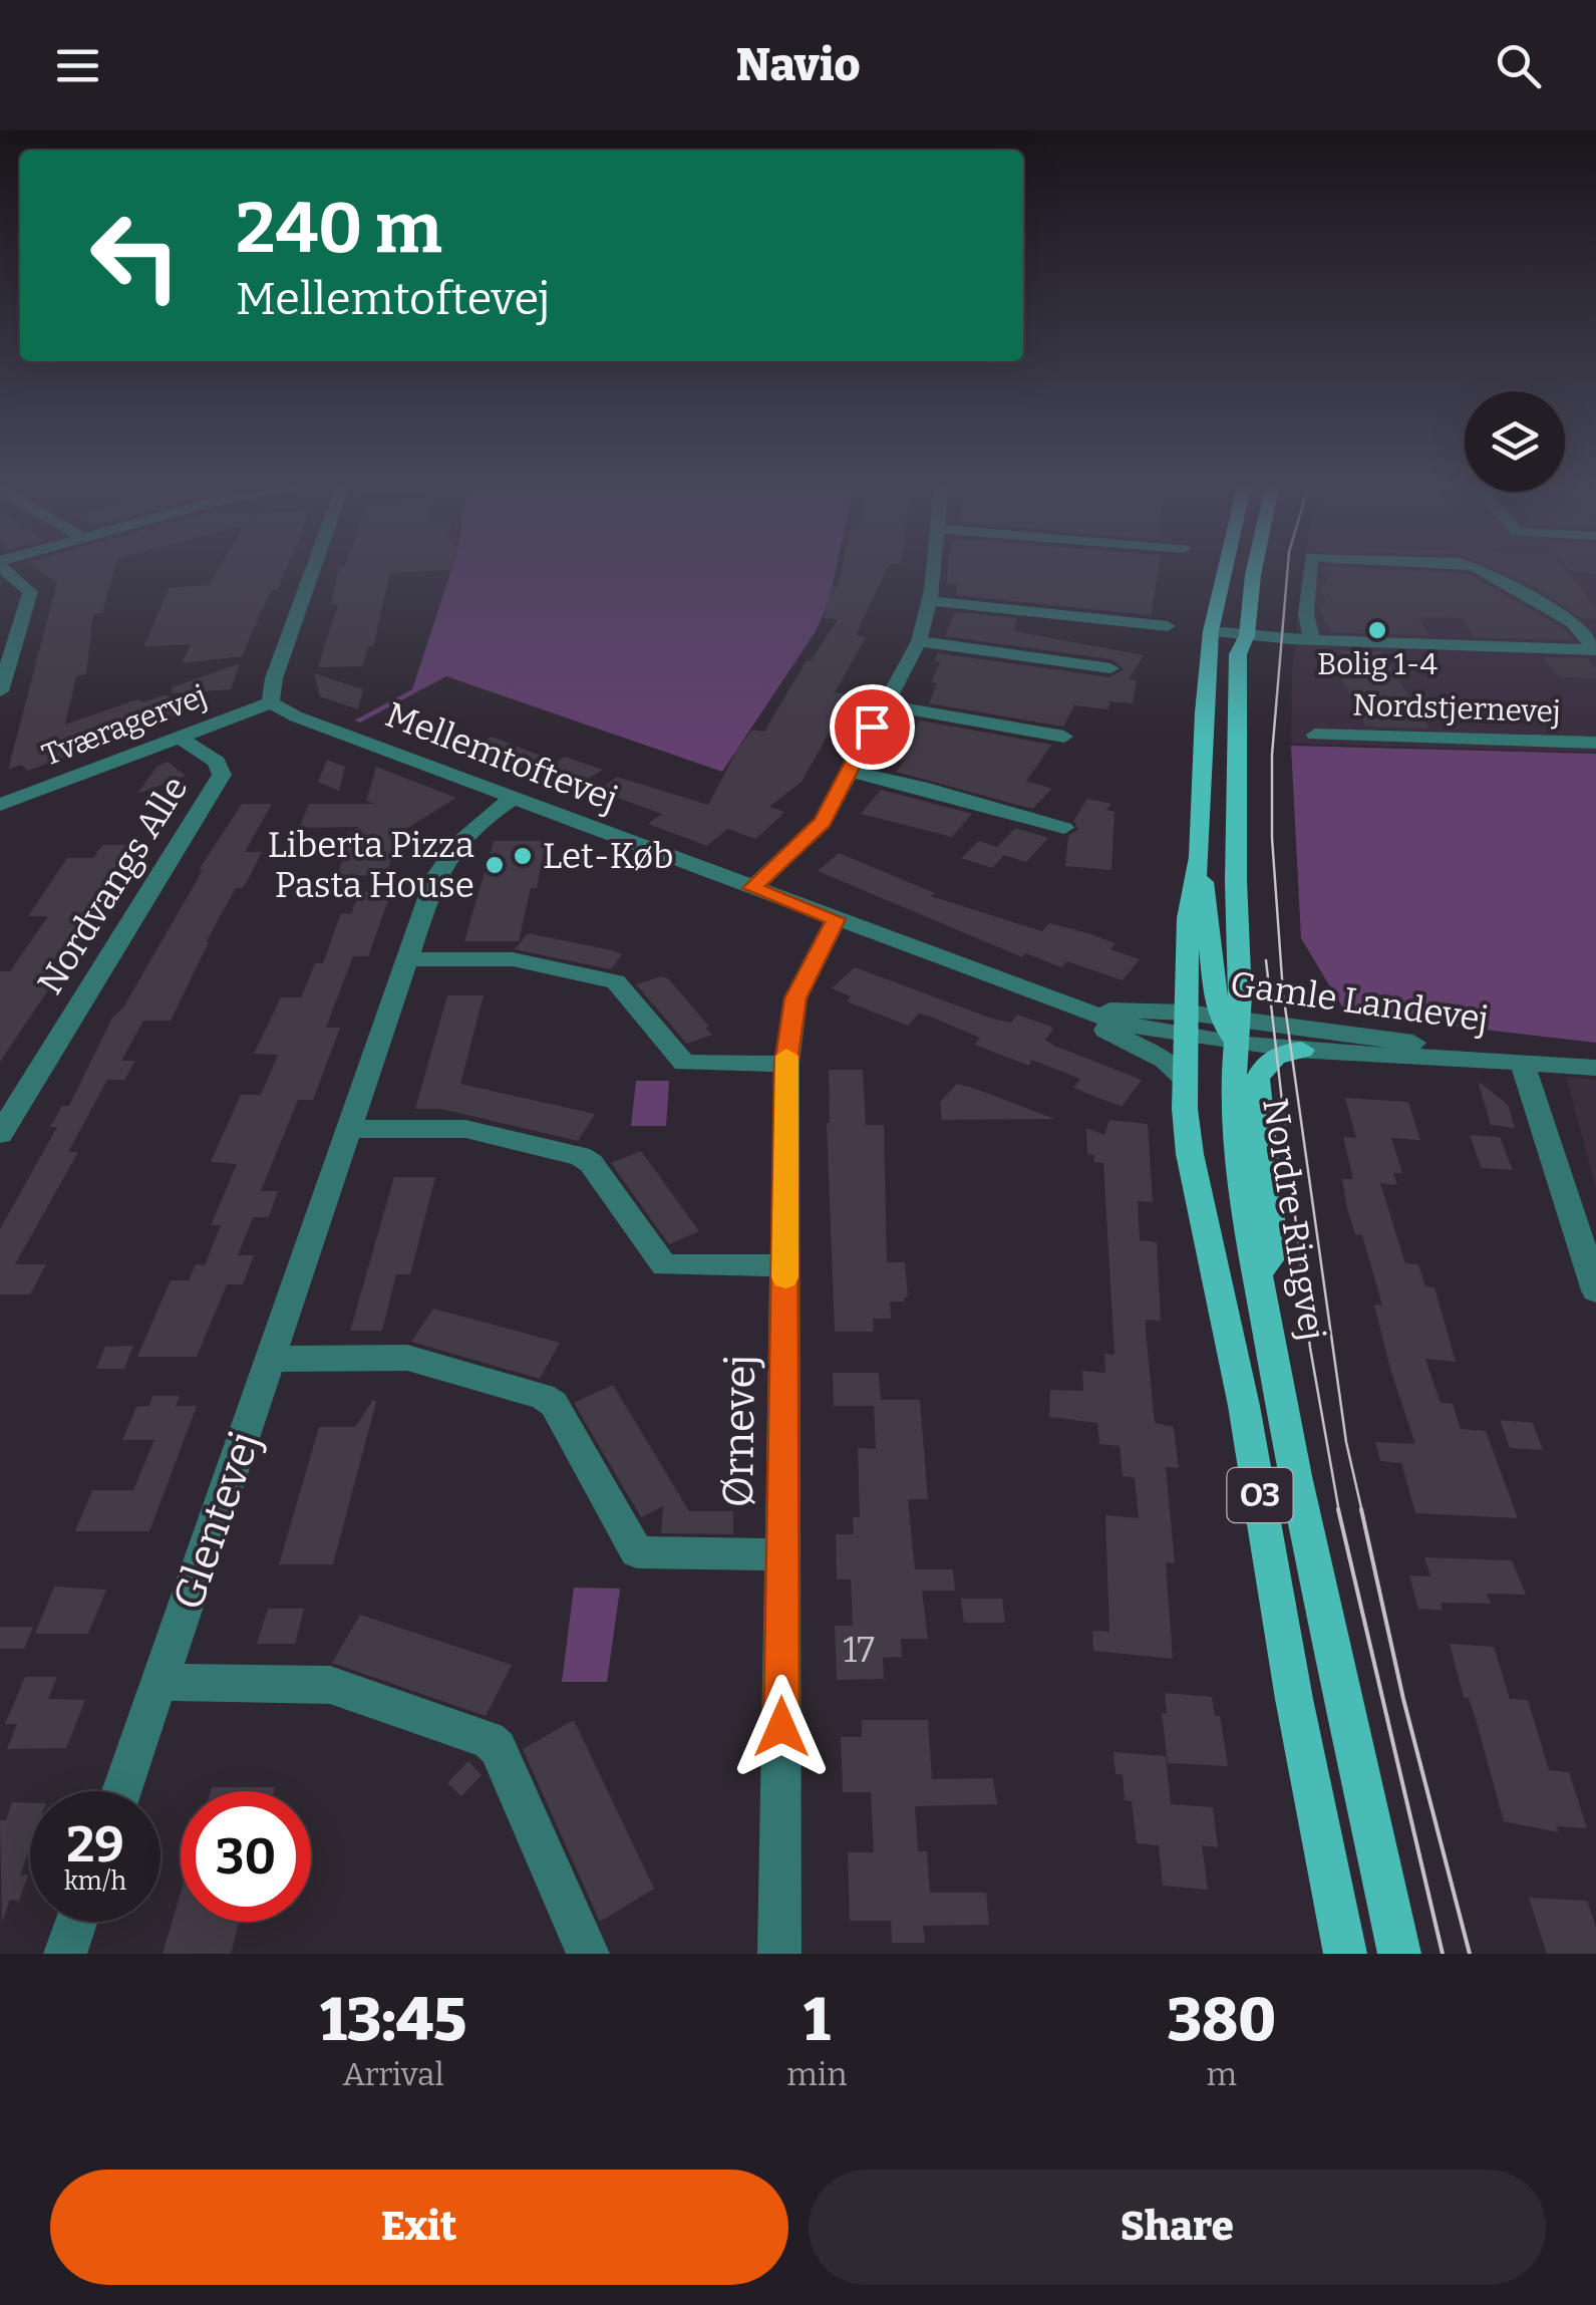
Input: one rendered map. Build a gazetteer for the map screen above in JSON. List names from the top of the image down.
{
  "streets": {
    "main road": ["Nordre Ringvej", "O3"],
    "street": [
      "Nordstjernevej",
      "Tværagervej",
      "Mellemtoftevej",
      "Nordvangs Alle",
      "Gamle Landevej",
      "Ørnevej",
      "Glentevej"
    ]
  },
  "crossings": [
    ["Nordstjernevej", "Nordre Ringvej"],
    ["Nordstjernevej", "O3"],
    ["Tværagervej", "Mellemtoftevej"],
    ["Tværagervej", "Nordvangs Alle"],
    ["Mellemtoftevej", "Gamle Landevej"],
    ["Mellemtoftevej", "Nordre Ringvej"],
    ["Mellemtoftevej", "Ørnevej"],
    ["Mellemtoftevej", "O3"],
    ["Mellemtoftevej", "Glentevej"],
    ["Gamle Landevej", "Nordre Ringvej"]
  ],
  "places": ["Bolig 1-4", "Let-Køb", "Liberta Pizza Pasta House"],
  "house_numbers": ["17"],
  "page": {
    "header": "Navio",
    "turn": ["240 m", "Mellemtoftevej"],
    "speed": "29 km/h",
    "limit": "30",
    "eta": [
      "13:45",
      "Arrival",
      "1",
      "min",
      "380",
      "m"
    ],
    "buttons": ["Exit", "Share"]
  }
}
